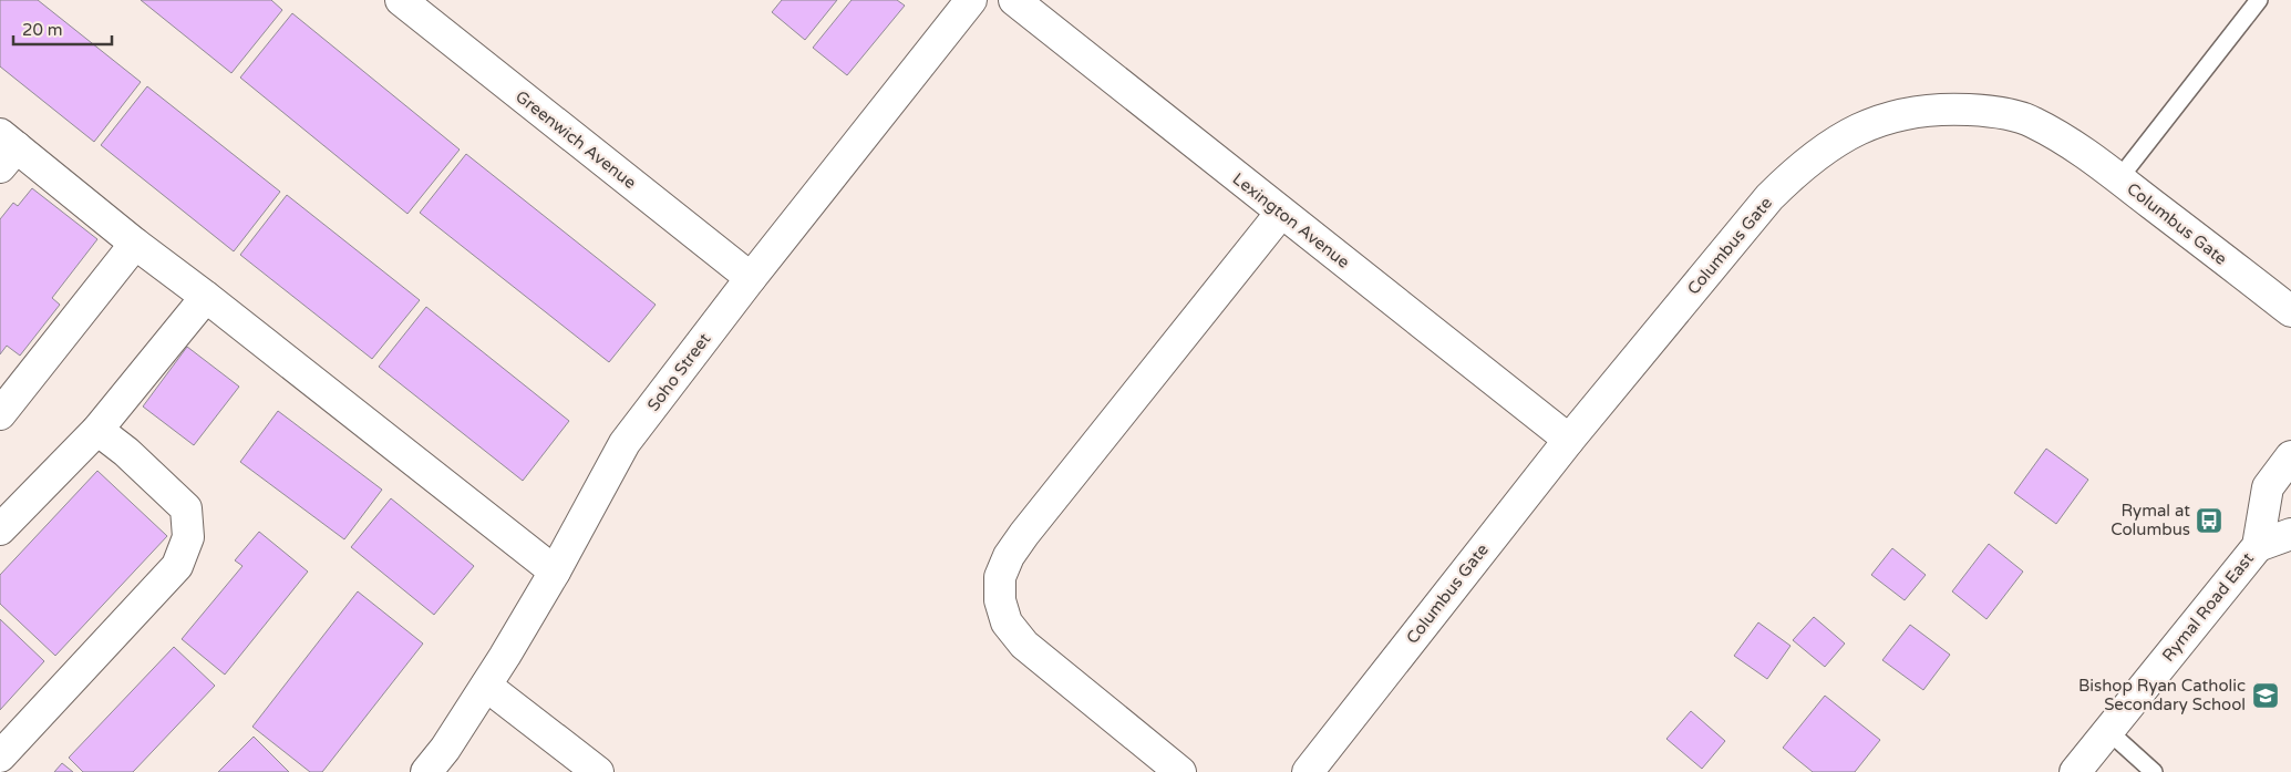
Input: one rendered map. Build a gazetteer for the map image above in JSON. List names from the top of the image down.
{
  "streets": {
    "street": [
      "Greenwich Avenue",
      "Lexington Avenue",
      "Columbus Gate",
      "Soho Street",
      "Rymal Road East"
    ]
  },
  "crossings": [
    ["Greenwich Avenue", "Soho Street"],
    ["Lexington Avenue", "Columbus Gate"]
  ],
  "places": {
    "bus stop": ["Rymal at Columbus"],
    "school or university": ["Bishop Ryan Catholic Secondary School"]
  },
  "scale_bar": "20 m"
}
